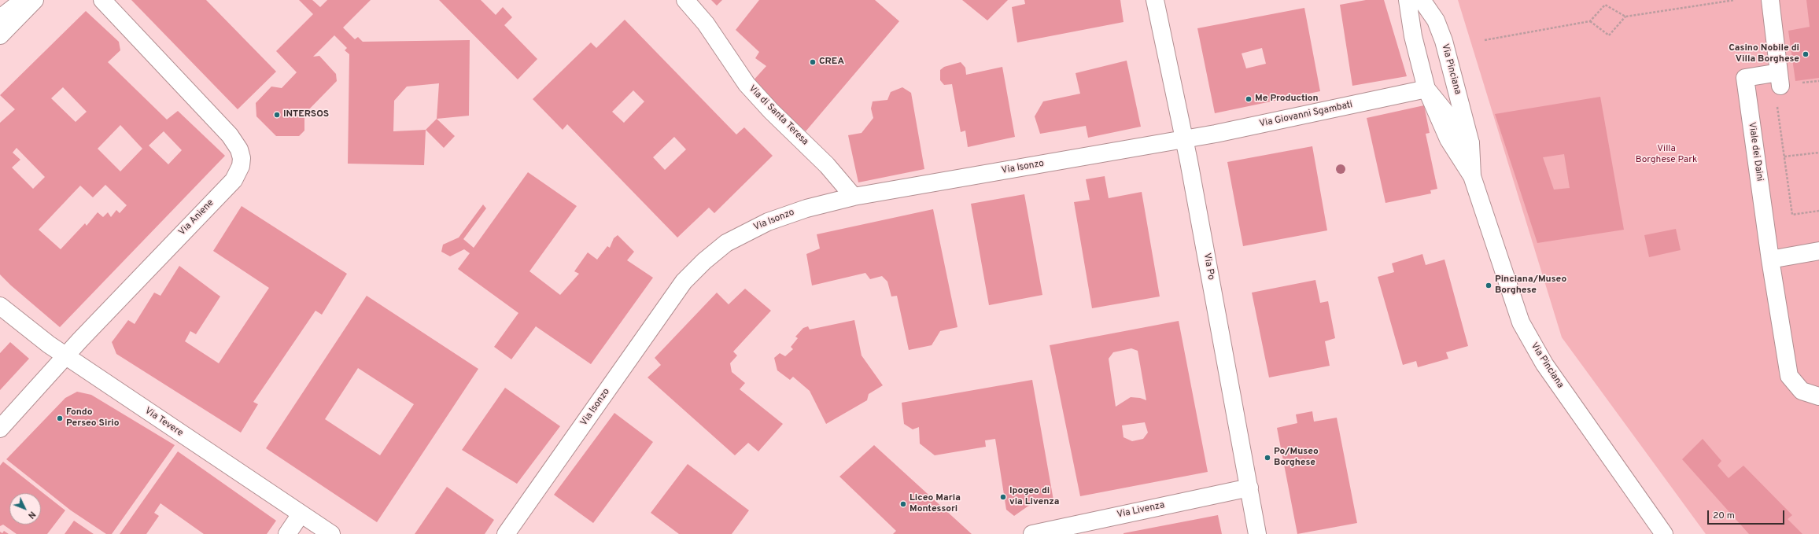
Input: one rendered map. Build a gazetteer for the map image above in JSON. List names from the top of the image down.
{
  "streets": {
    "street": [
      "Via Pinciana",
      "Via Giovanni Sgambati",
      "Via di Santa Teresa",
      "Viale dei Daini",
      "Via Isonzo",
      "Via Aniene",
      "Via Po",
      "Via Tevere",
      "Via Livenza"
    ]
  },
  "crossings": [
    ["Via Pinciana", "Via Giovanni Sgambati"],
    ["Via Giovanni Sgambati", "Via Isonzo"],
    ["Via Giovanni Sgambati", "Via Po"],
    ["Via di Santa Teresa", "Via Isonzo"],
    ["Via Isonzo", "Via Po"],
    ["Via Aniene", "Via Tevere"],
    ["Via Po", "Via Livenza"]
  ],
  "parks": ["Villa Borghese Park"],
  "places": [
    "Casino Nobile di Villa Borghese",
    "CREA",
    "Me Production",
    "INTERSOS",
    "Pinciana/Museo Borghese",
    "Fondo Perseo Sirio",
    "Po/Museo Borghese",
    "Ipogeo di via Livenza",
    "Liceo Maria Montessori"
  ],
  "scale_bar": "20 m",
  "north": "bottom right"
}
